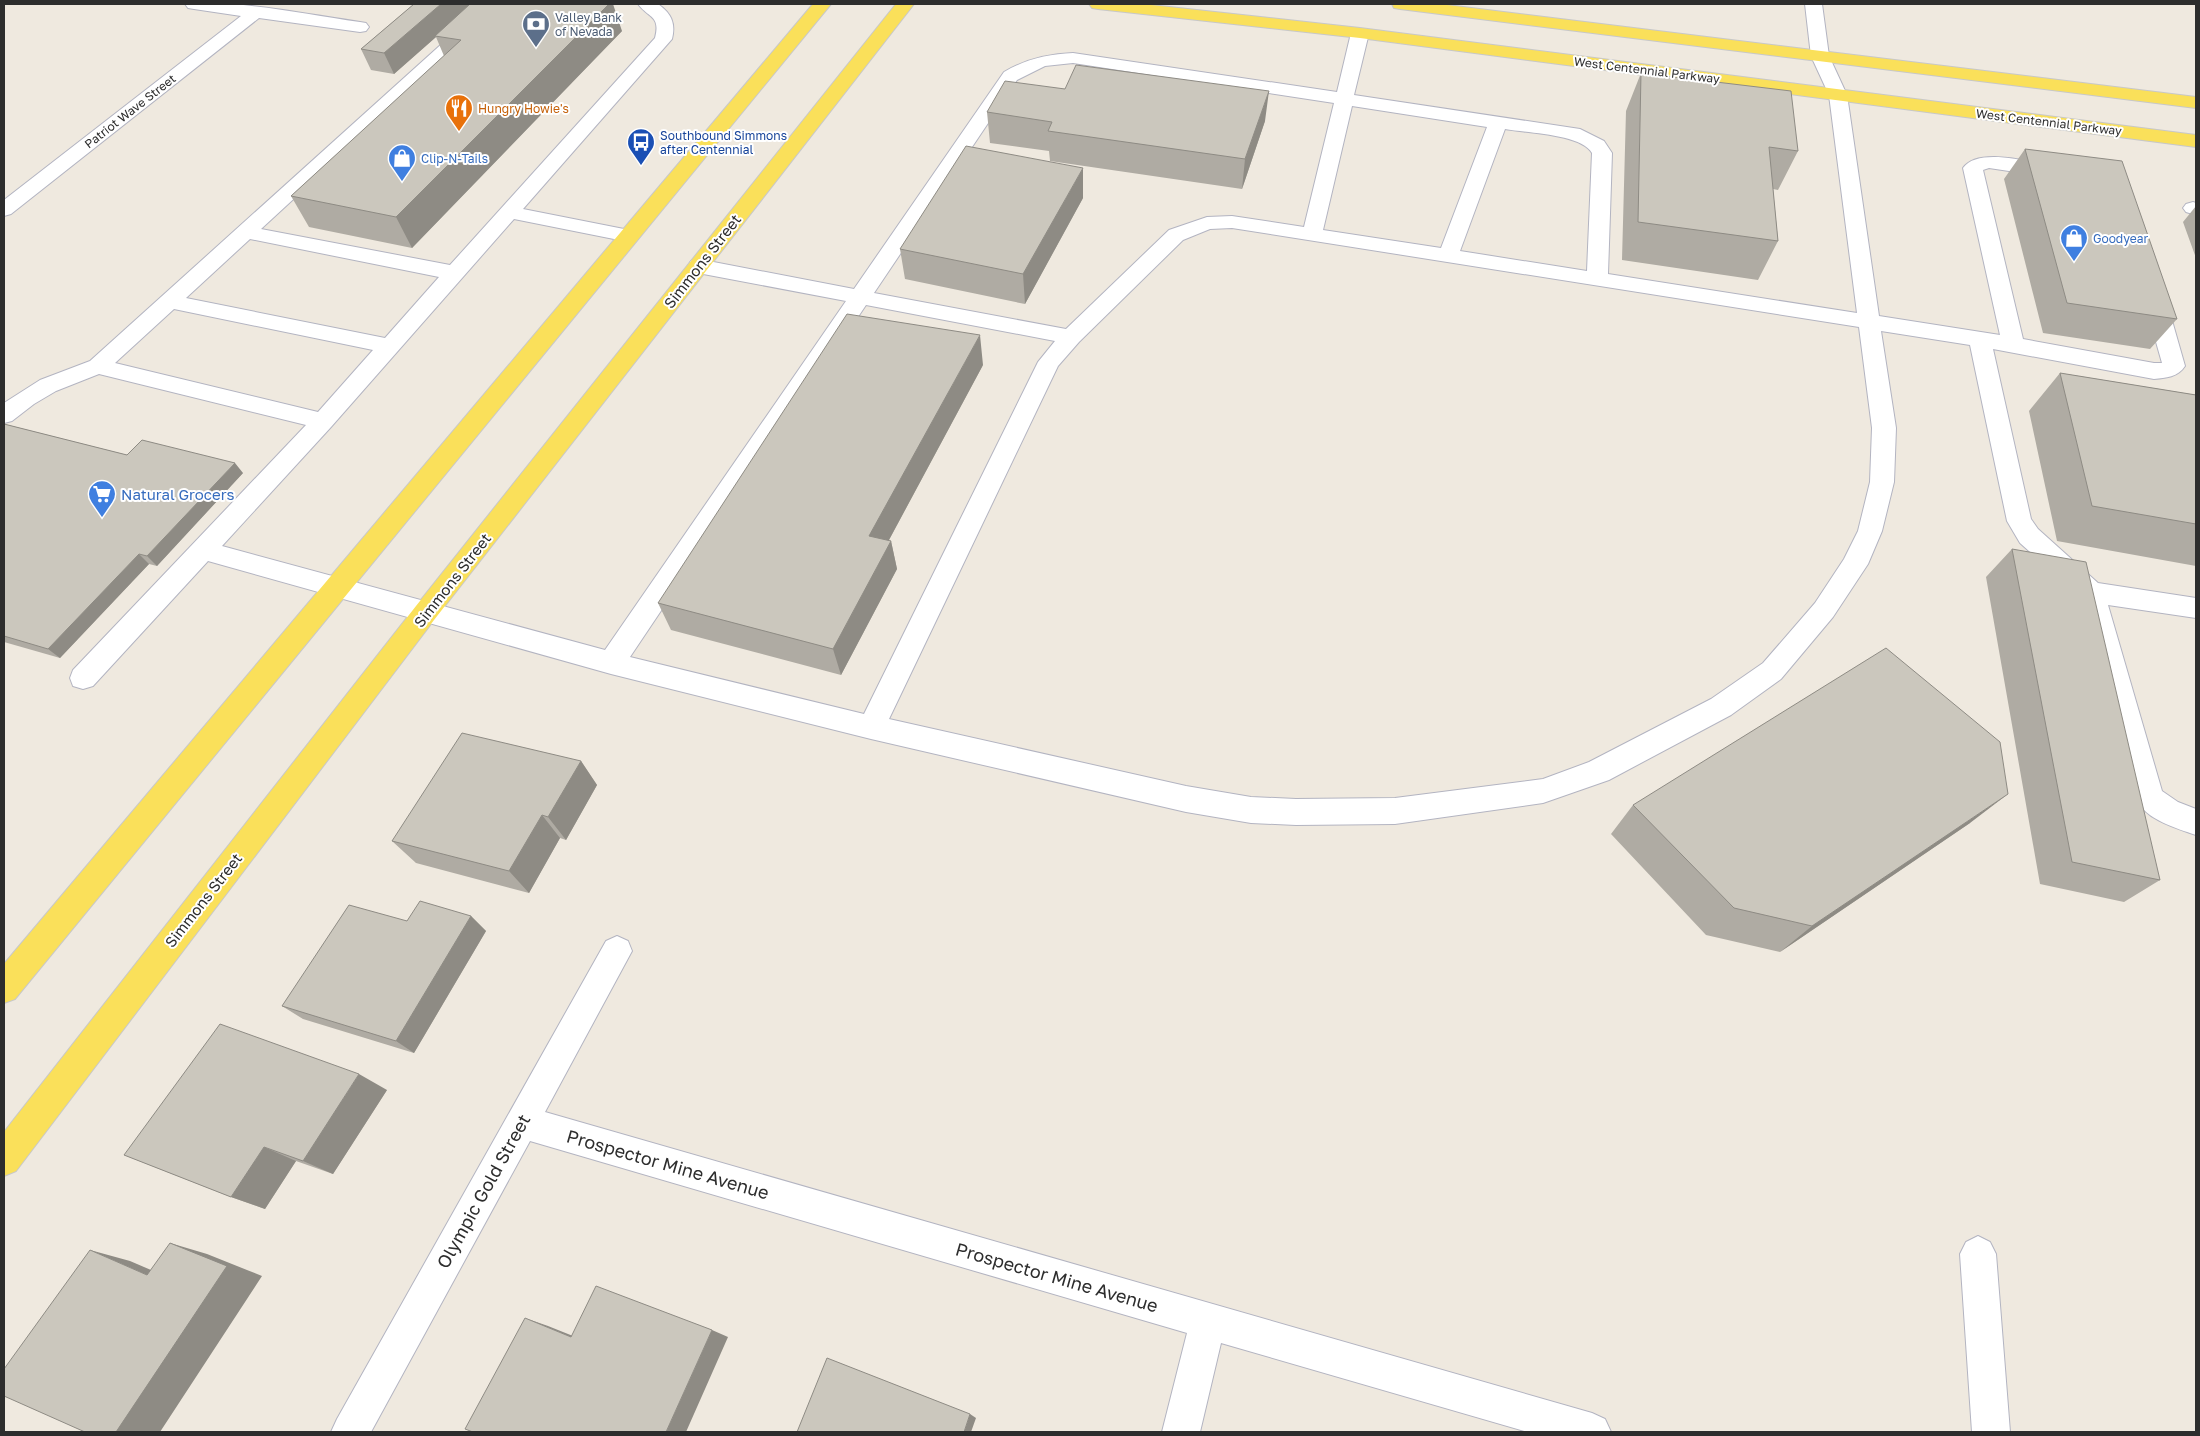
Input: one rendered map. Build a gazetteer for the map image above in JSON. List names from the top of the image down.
{
  "streets": {
    "main road": ["West Centennial Parkway", "Simmons Street"],
    "street": ["Patriot Wave Street", "Prospector Mine Avenue", "Olympic Gold Street"]
  },
  "crossings": [
    ["Prospector Mine Avenue", "Olympic Gold Street"]
  ],
  "places": {
    "bank": ["Valley Bank of Nevada"],
    "restaurant": ["Hungry Howie's"],
    "bus stop": ["Southbound Simmons after Centennial"],
    "shop": ["Clip-N-Tails", "Goodyear"],
    "supermarket": ["Natural Grocers"]
  }
}
